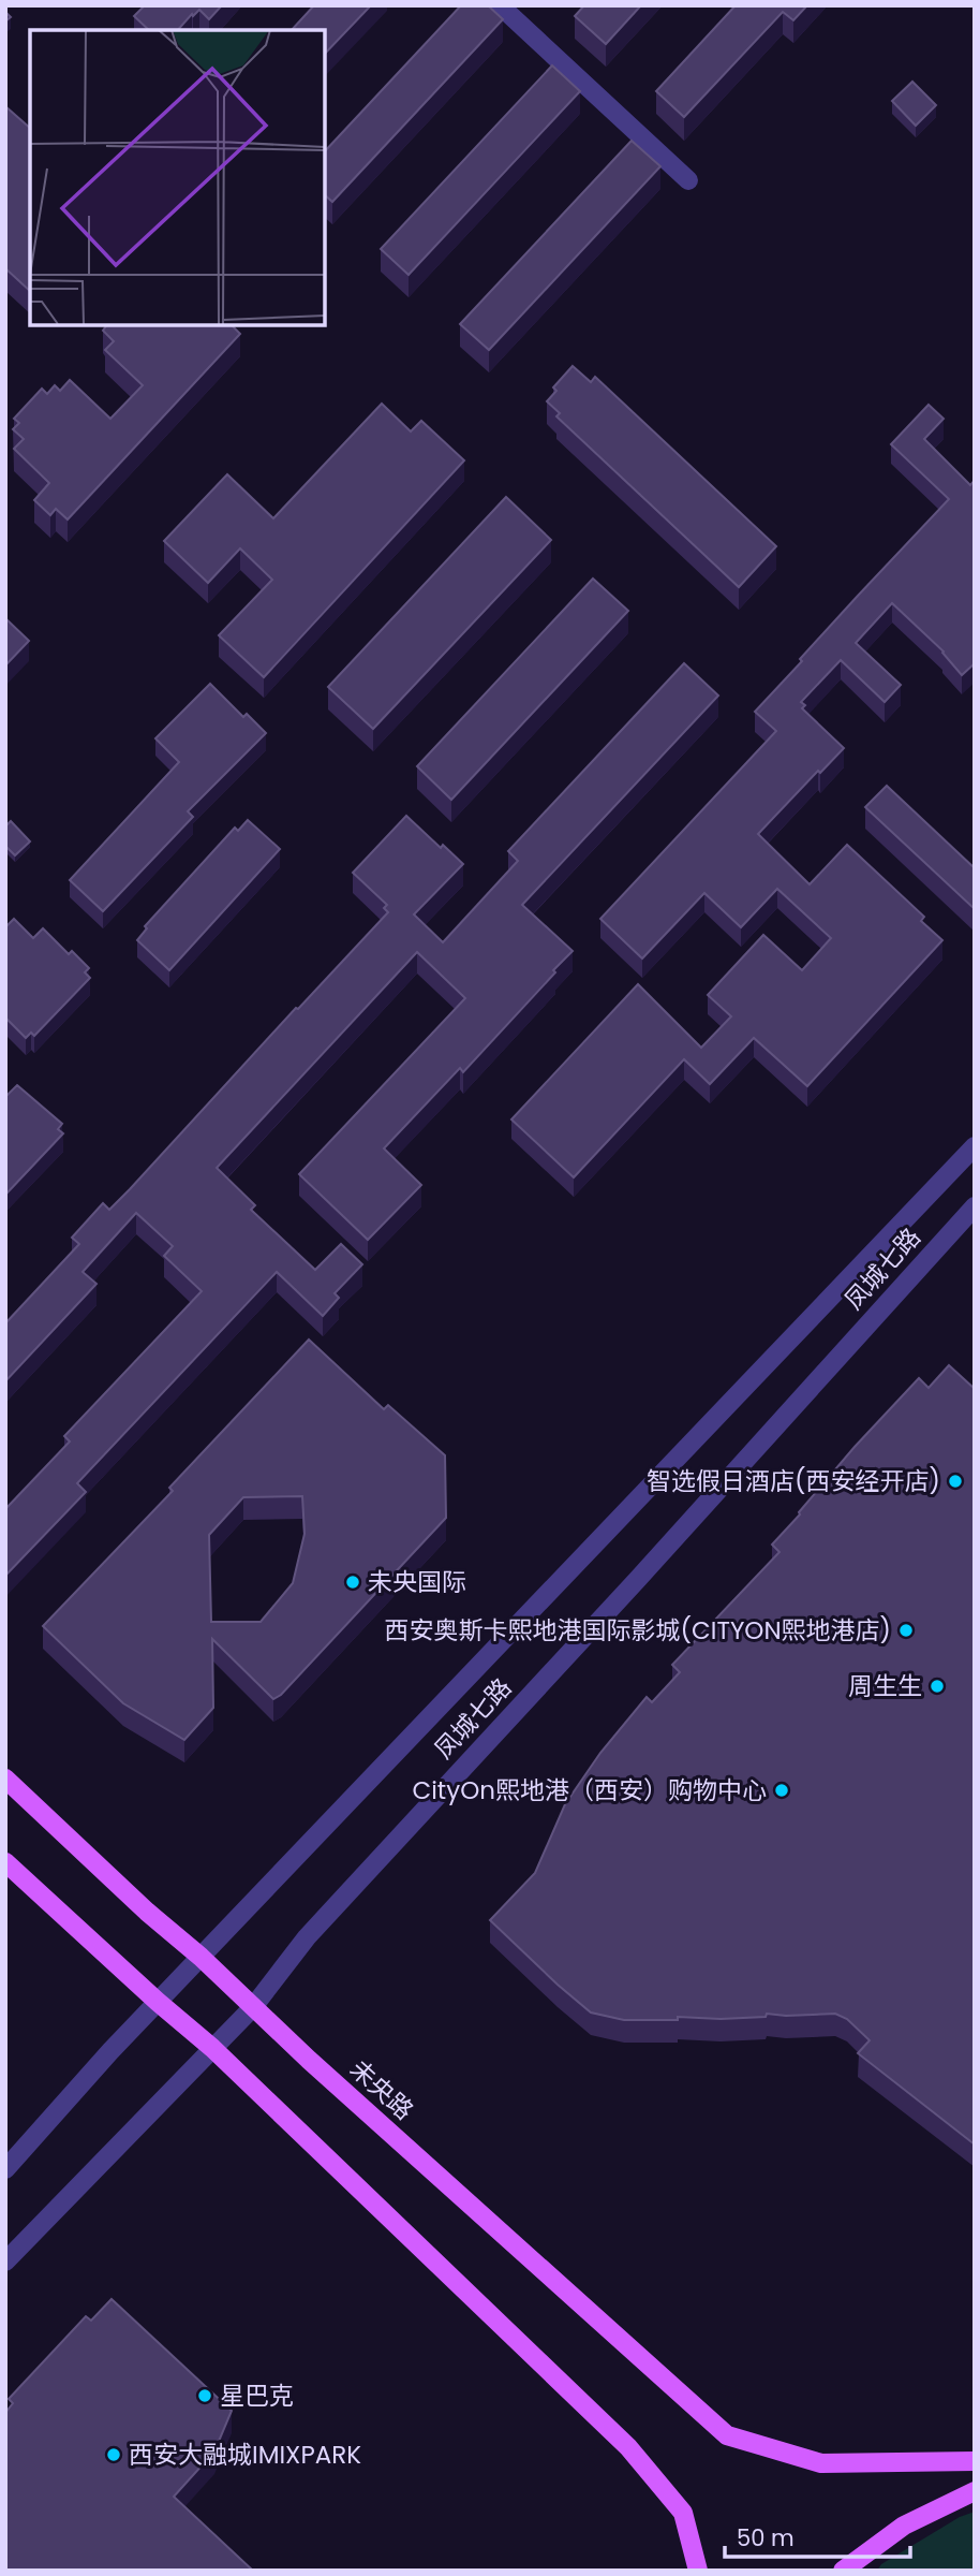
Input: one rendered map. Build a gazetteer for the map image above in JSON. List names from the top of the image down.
{
  "streets": {
    "main road": ["未央路"],
    "street": ["凤城七路"]
  },
  "crossings": [
    ["凤城七路", "未央路"]
  ],
  "places": [
    "智选假日酒店(西安经开店)",
    "未央国际",
    "西安奥斯卡熙地港国际影城(CITYON熙地港店)",
    "周生生",
    "CityOn熙地港（西安）购物中心",
    "星巴克",
    "西安大融城IMIXPARK"
  ],
  "scale_bar": "50 m"
}
